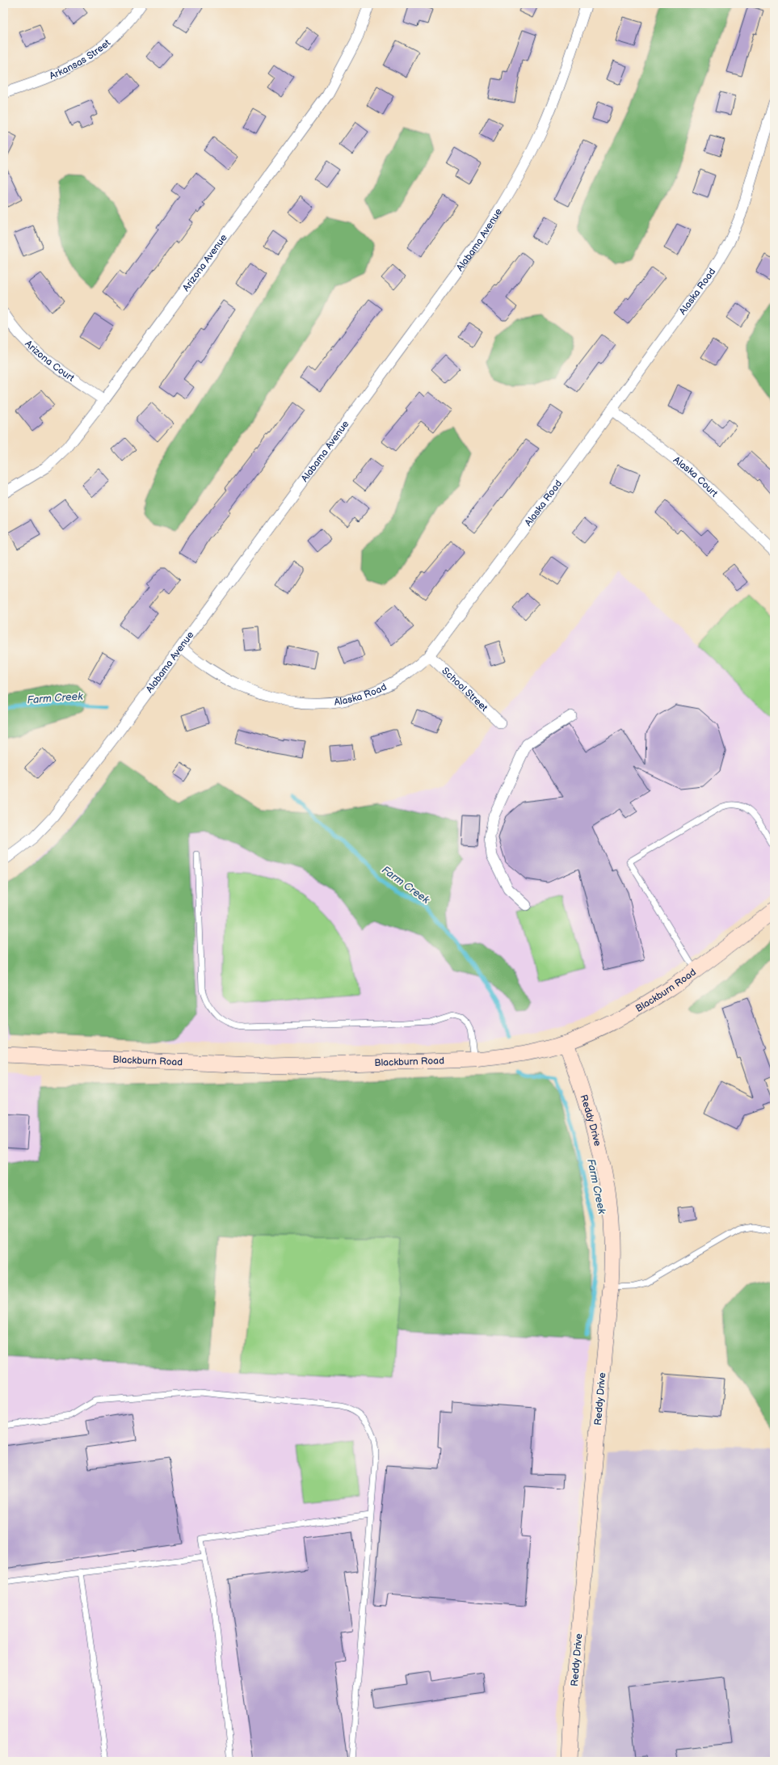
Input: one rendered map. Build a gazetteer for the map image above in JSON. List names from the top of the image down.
{
  "streets": {
    "street": [
      "Arkansas Street",
      "Alabama Avenue",
      "Arizona Avenue",
      "Alaska Road",
      "Arizona Court",
      "Alaska Court",
      "School Street",
      "Blackburn Road",
      "Reddy Drive"
    ]
  },
  "crossings": [
    ["Alabama Avenue", "Alaska Road"],
    ["Arizona Avenue", "Arizona Court"],
    ["Alaska Road", "Alaska Court"],
    ["Alaska Road", "School Street"],
    ["Blackburn Road", "Reddy Drive"]
  ],
  "water": ["Farm Creek"]
}
